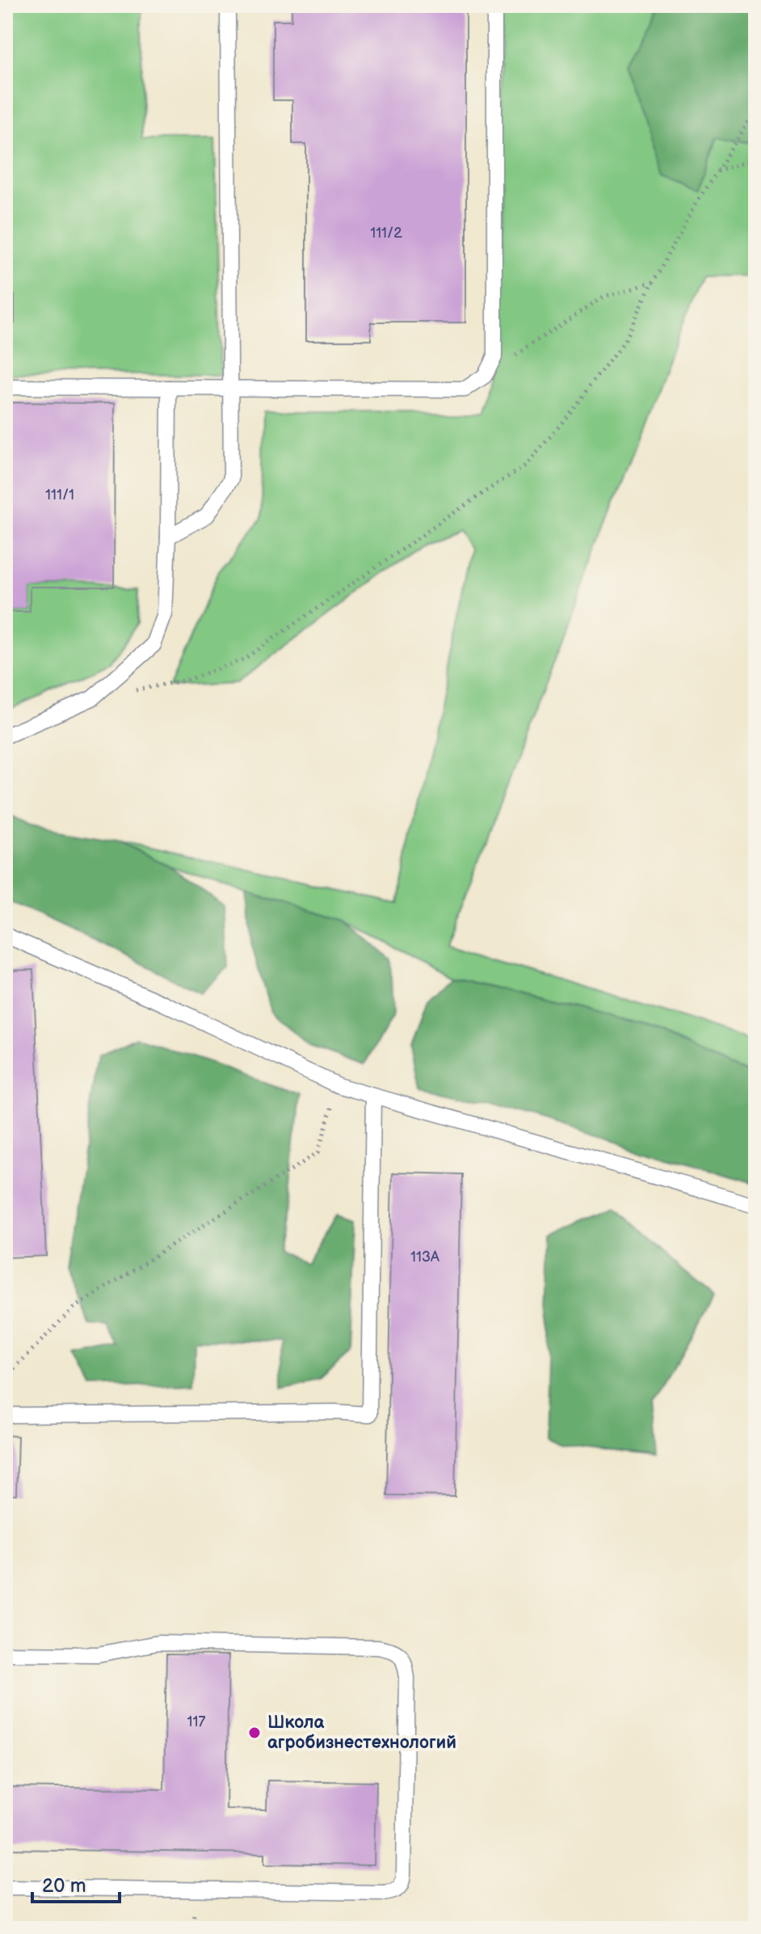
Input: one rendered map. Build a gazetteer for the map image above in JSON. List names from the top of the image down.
{
  "places": ["Школа агробизнестехнологий"],
  "house_numbers": [
    "111/2",
    "111/1",
    "113А",
    "117"
  ],
  "scale_bar": "20 m"
}
